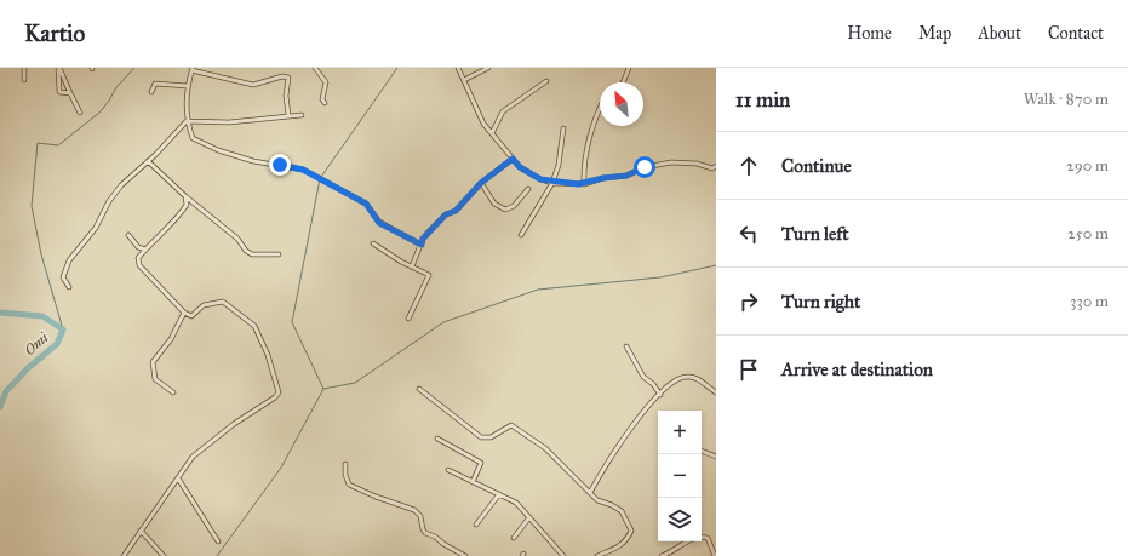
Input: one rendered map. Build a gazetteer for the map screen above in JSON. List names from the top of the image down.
{
  "water": ["Omi"],
  "north": "top left",
  "page": {
    "header": "Kartio",
    "nav": [
      "Home",
      "Map",
      "About",
      "Contact"
    ],
    "heading": ["11 min", "Walk · 870 m"],
    "list": [
      ["Continue", "290 m"],
      ["Turn left", "250 m"],
      ["Turn right", "330 m"],
      "Arrive at destination"
    ],
    "map_buttons": ["+", "−"]
  }
}
